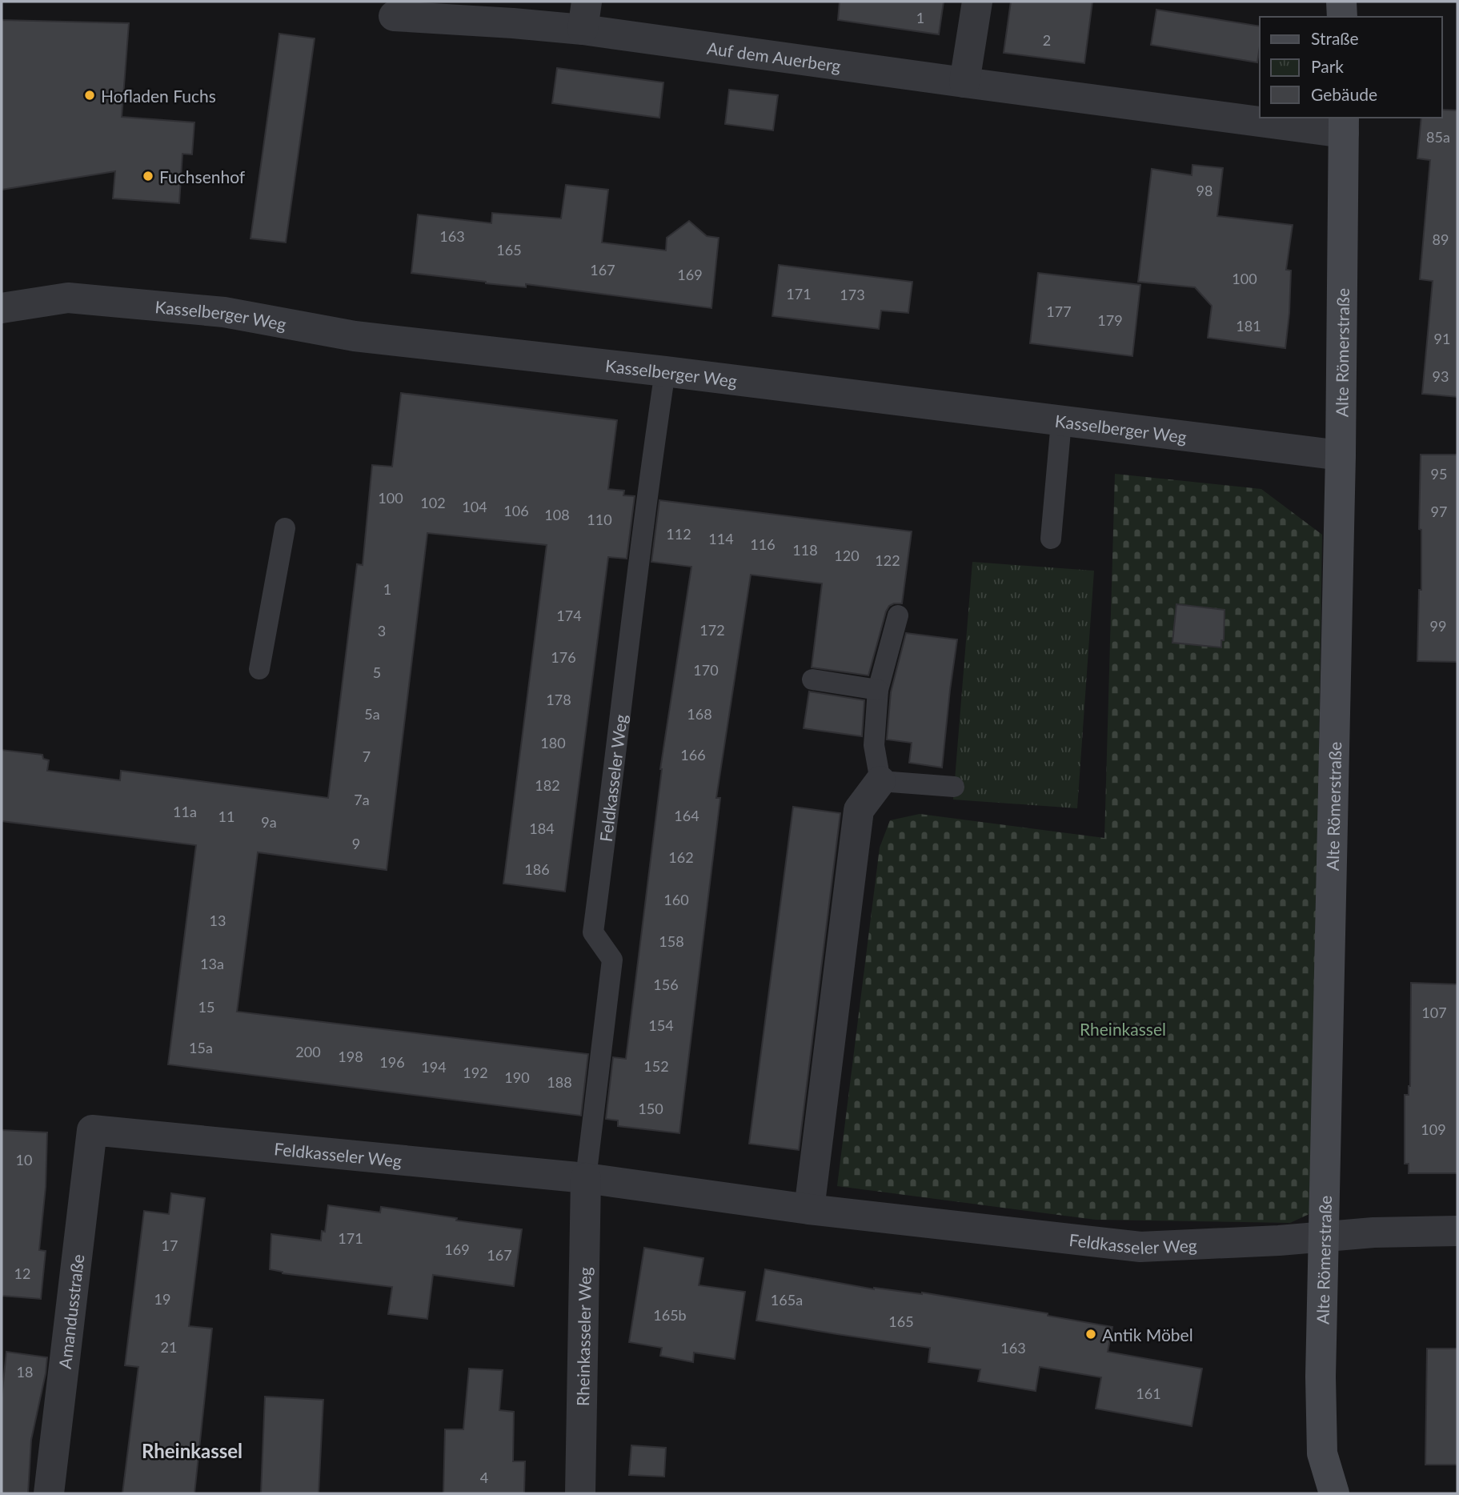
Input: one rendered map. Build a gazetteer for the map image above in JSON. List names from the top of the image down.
{
  "streets": {
    "street": [
      "Auf dem Auerberg",
      "Kasselberger Weg",
      "Alte Römerstraße",
      "Feldkasseler Weg",
      "Amandusstraße",
      "Rheinkasseler Weg"
    ]
  },
  "crossings": [
    ["Auf dem Auerberg", "Alte Römerstraße"],
    ["Kasselberger Weg", "Alte Römerstraße"],
    ["Kasselberger Weg", "Feldkasseler Weg"],
    ["Alte Römerstraße", "Feldkasseler Weg"],
    ["Feldkasseler Weg", "Amandusstraße"],
    ["Feldkasseler Weg", "Rheinkasseler Weg"]
  ],
  "districts": ["Rheinkassel"],
  "parks": ["Rheinkassel"],
  "places": ["Hofladen Fuchs", "Fuchsenhof", "Antik Möbel"],
  "house_numbers": [
    "1",
    "2",
    "85a",
    "98",
    "163",
    "89",
    "165",
    "167",
    "169",
    "100",
    "171",
    "173",
    "177",
    "179",
    "181",
    "91",
    "93",
    "95",
    "100",
    "102",
    "104",
    "106",
    "97",
    "108",
    "110",
    "112",
    "114",
    "116",
    "118",
    "120",
    "122",
    "1",
    "174",
    "99",
    "172",
    "3",
    "176",
    "170",
    "5",
    "178",
    "5a",
    "168",
    "180",
    "166",
    "7",
    "182",
    "7a",
    "11a",
    "164",
    "11",
    "9a",
    "184",
    "9",
    "162",
    "186",
    "160",
    "13",
    "158",
    "13a",
    "156",
    "15",
    "107",
    "154",
    "15a",
    "200",
    "198",
    "196",
    "152",
    "194",
    "192",
    "190",
    "188",
    "150",
    "109",
    "10",
    "171",
    "17",
    "169",
    "167",
    "12",
    "19",
    "165a",
    "165b",
    "165",
    "21",
    "163",
    "18",
    "161",
    "4"
  ],
  "legend": ["Straße", "Park", "Gebäude"]
}
